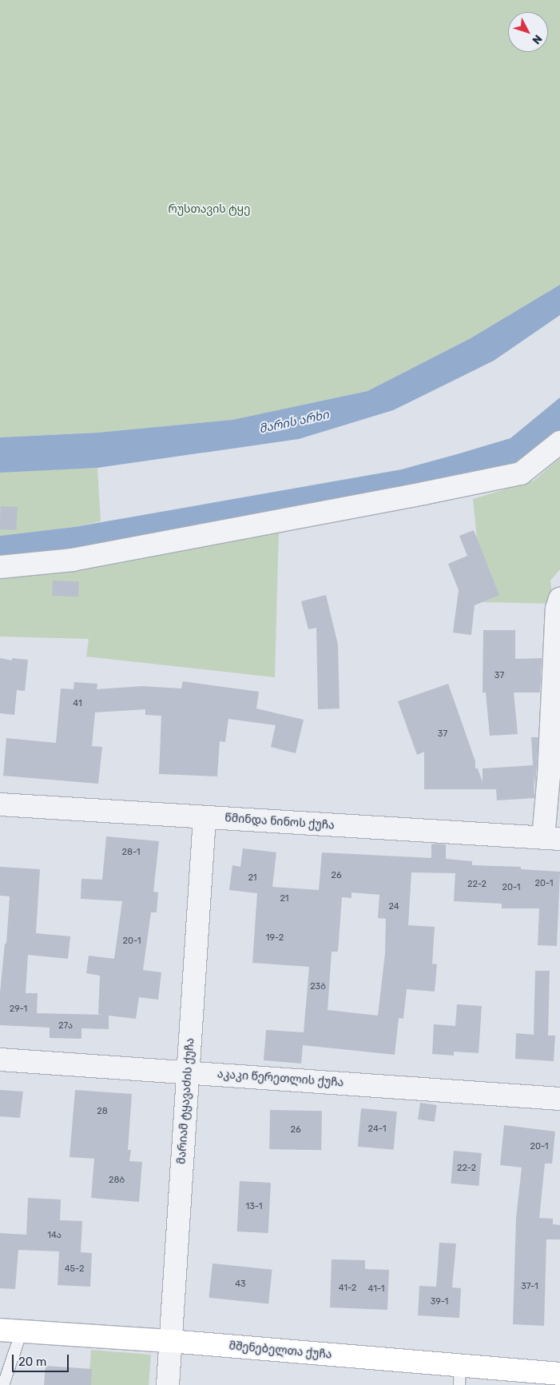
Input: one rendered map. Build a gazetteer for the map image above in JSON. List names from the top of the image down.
{
  "streets": {
    "main road": ["მშენებელთა ქუჩა"],
    "street": ["წმინდა ნინოს ქუჩა", "აკაკი წერეთლის ქუჩა", "მარიამ ტყავაძის ქუჩა"]
  },
  "crossings": [
    ["წმინდა ნინოს ქუჩა", "მარიამ ტყავაძის ქუჩა"],
    ["აკაკი წერეთლის ქუჩა", "მარიამ ტყავაძის ქუჩა"],
    ["მარიამ ტყავაძის ქუჩა", "მშენებელთა ქუჩა"]
  ],
  "water": ["მარის არხი"],
  "parks": ["რუსთავის ტყე"],
  "house_numbers": [
    "37",
    "41",
    "37",
    "28-1",
    "26",
    "21",
    "20-1",
    "22-2",
    "20-1",
    "21",
    "24",
    "19-2",
    "20-1",
    "23ბ",
    "29-1",
    "27ა",
    "28",
    "24-1",
    "26",
    "20-1",
    "22-2",
    "28ბ",
    "13-1",
    "14ა",
    "45-2",
    "43",
    "37-1",
    "41-2",
    "41-1",
    "39-1"
  ],
  "scale_bar": "20 m",
  "north": "bottom right"
}
